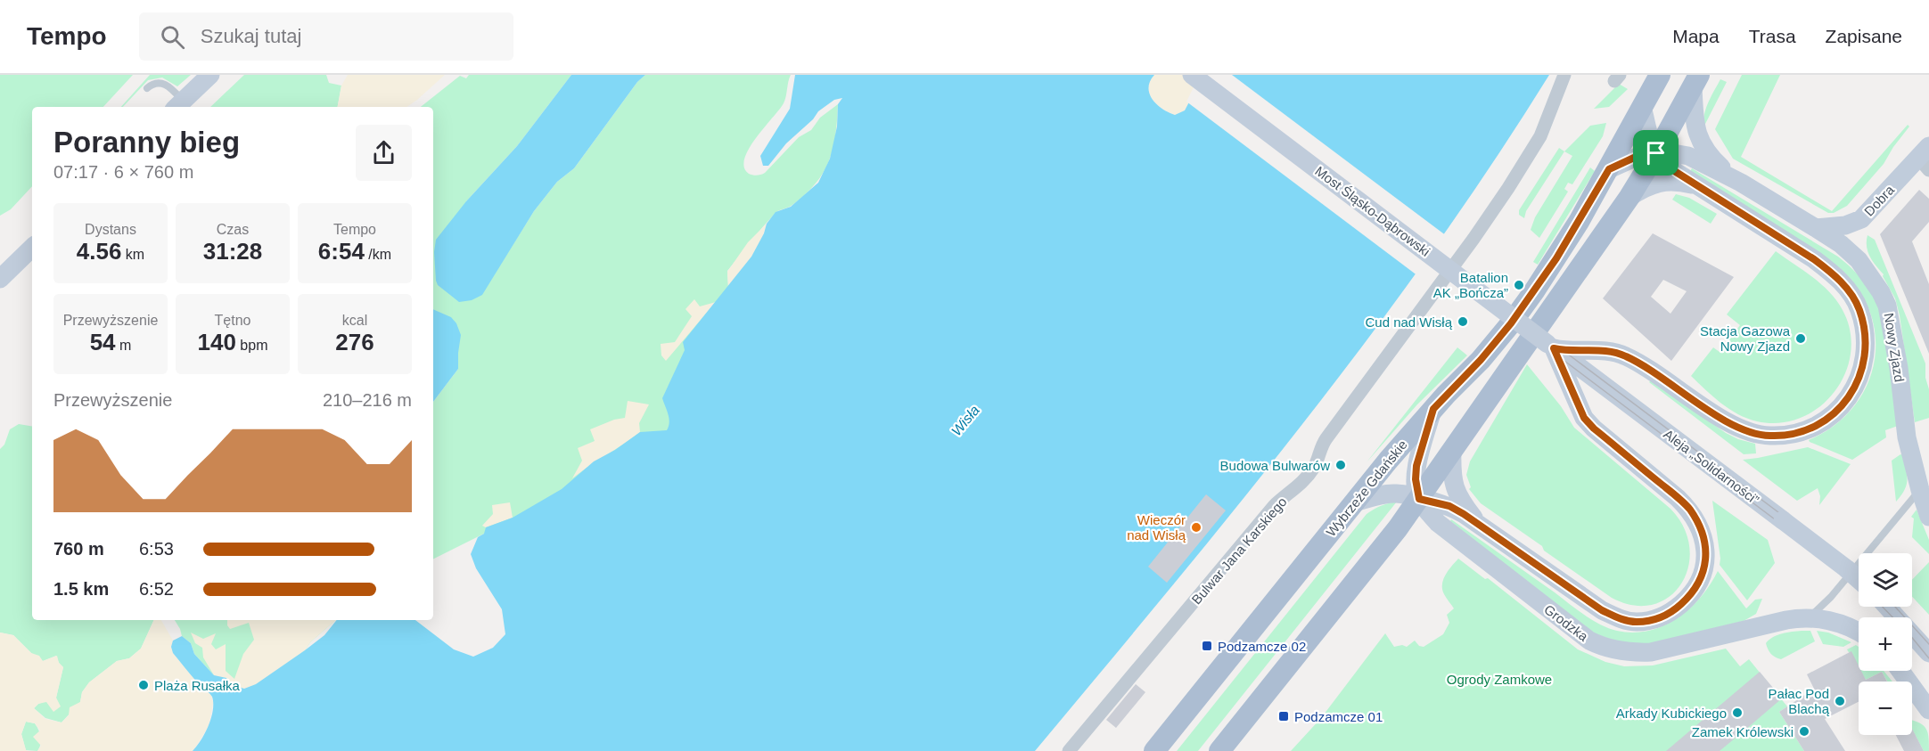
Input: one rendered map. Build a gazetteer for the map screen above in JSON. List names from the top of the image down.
{
  "streets": {
    "main road": [
      "Dobra",
      "Most Śląsko-Dąbrowski",
      "Nowy Zjazd",
      "Aleja „Solidarności”",
      "Wybrzeże Gdańskie",
      "Grodzka"
    ],
    "street": ["Bulwar Jana Karskiego"]
  },
  "crossings": [
    ["Dobra", "Nowy Zjazd"],
    ["Most Śląsko-Dąbrowski", "Nowy Zjazd"],
    ["Most Śląsko-Dąbrowski", "Aleja „Solidarności”"],
    ["Nowy Zjazd", "Aleja „Solidarności”"],
    ["Nowy Zjazd", "Wybrzeże Gdańskie"]
  ],
  "water": ["Wisła"],
  "parks": ["Ogrody Zamkowe"],
  "places": {
    "other": [
      "Batalion AK „Bończa”",
      "Cud nad Wisłą",
      "Stacja Gazowa Nowy Zjazd",
      "Budowa Bulwarów",
      "Wieczór nad Wisłą",
      "Plaża Rusałka",
      "Pałac Pod Blachą",
      "Arkady Kubickiego",
      "Zamek Królewski"
    ],
    "transit": ["Podzamcze 02", "Podzamcze 01"]
  },
  "page": {
    "header": "Tempo",
    "search": "Szukaj tutaj",
    "nav": ["Mapa", "Trasa", "Zapisane"],
    "heading": ["Poranny bieg", "07:17 · 6 × 760 m"],
    "stats": [
      ["Dystans", "4.56 km"],
      ["Czas", "31:28"],
      ["Tempo", "6:54 /km"],
      ["Przewyższenie", "54 m"],
      ["Tętno", "140 bpm"],
      ["kcal", "276"]
    ],
    "chart": ["Przewyższenie", "210–216 m"],
    "list": [
      {
        "name": "760 m",
        "note": "6:53"
      },
      {
        "name": "1.5 km",
        "note": "6:52"
      }
    ],
    "map_buttons": ["+", "−"]
  }
}
